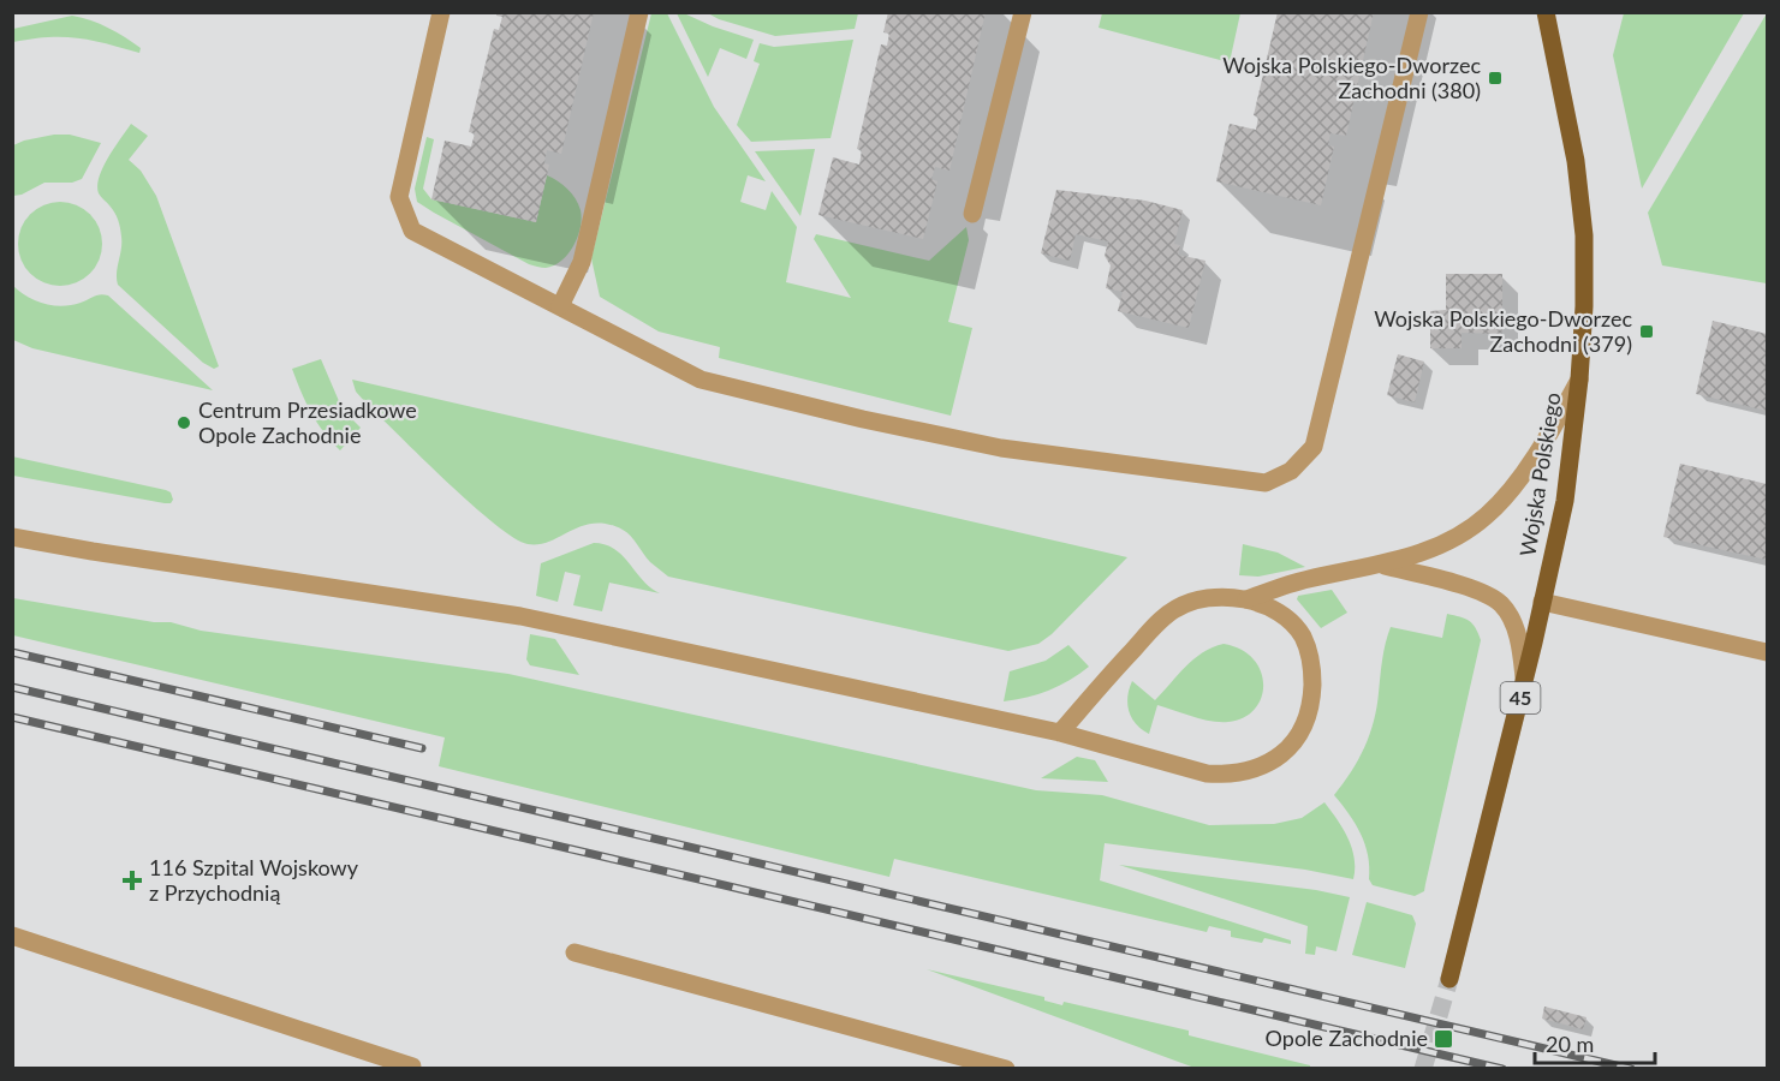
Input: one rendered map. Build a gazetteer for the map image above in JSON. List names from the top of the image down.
{
  "streets": {
    "main road": ["Wojska Polskiego", "45"]
  },
  "places": {
    "transit": ["Wojska Polskiego-Dworzec Zachodni (380)", "Wojska Polskiego-Dworzec Zachodni (379)", "Opole Zachodnie"],
    "other": ["Centrum Przesiadkowe Opole Zachodnie"],
    "health": ["116 Szpital Wojskowy z Przychodnią"]
  },
  "scale_bar": "20 m"
}
